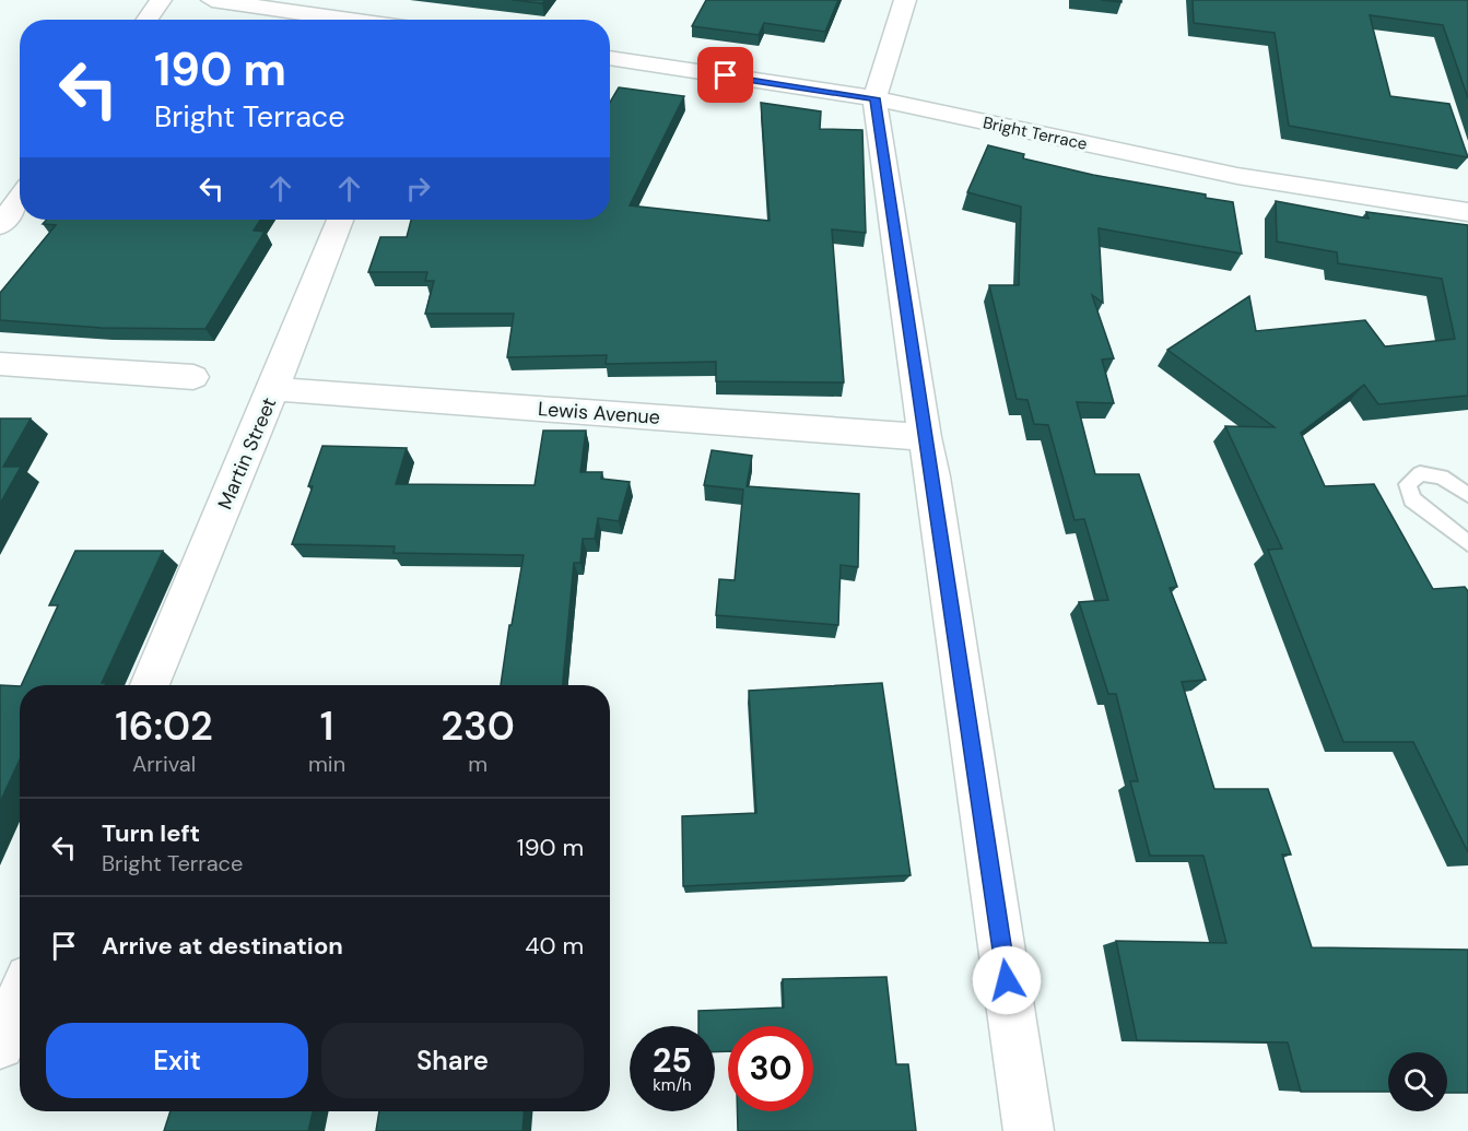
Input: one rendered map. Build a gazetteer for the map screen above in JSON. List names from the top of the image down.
{
  "streets": {
    "street": ["Bright Terrace", "Lewis Avenue", "Martin Street"]
  },
  "crossings": [
    ["Lewis Avenue", "Martin Street"]
  ],
  "page": {
    "turn": ["190 m", "Bright Terrace"],
    "eta": [
      "16:02",
      "Arrival",
      "1",
      "min",
      "230",
      "m"
    ],
    "list": [
      {
        "name": "Turn left",
        "note": "Bright Terrace",
        "value": "190 m"
      },
      {
        "name": "Arrive at destination",
        "value": "40 m"
      }
    ],
    "buttons": ["Exit", "Share"],
    "speed": "25 km/h",
    "limit": "30"
  }
}
